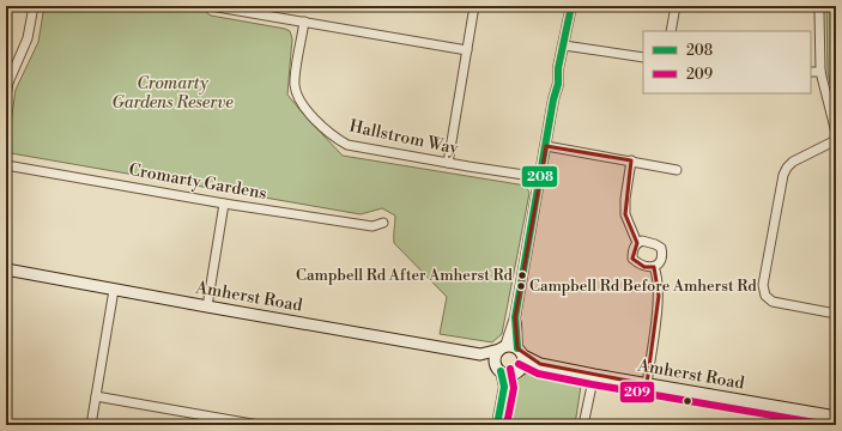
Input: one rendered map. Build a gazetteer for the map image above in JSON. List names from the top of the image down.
{
  "streets": {
    "main road": ["Amherst Road"],
    "street": ["Hallstrom Way", "Cromarty Gardens"]
  },
  "parks": ["Cromarty Gardens Reserve"],
  "places": ["Campbell Rd After Amherst Rd", "Campbell Rd Before Amherst Rd"],
  "lines": ["transit line 208", "transit line 209"],
  "legend": ["208", "209"]
}
